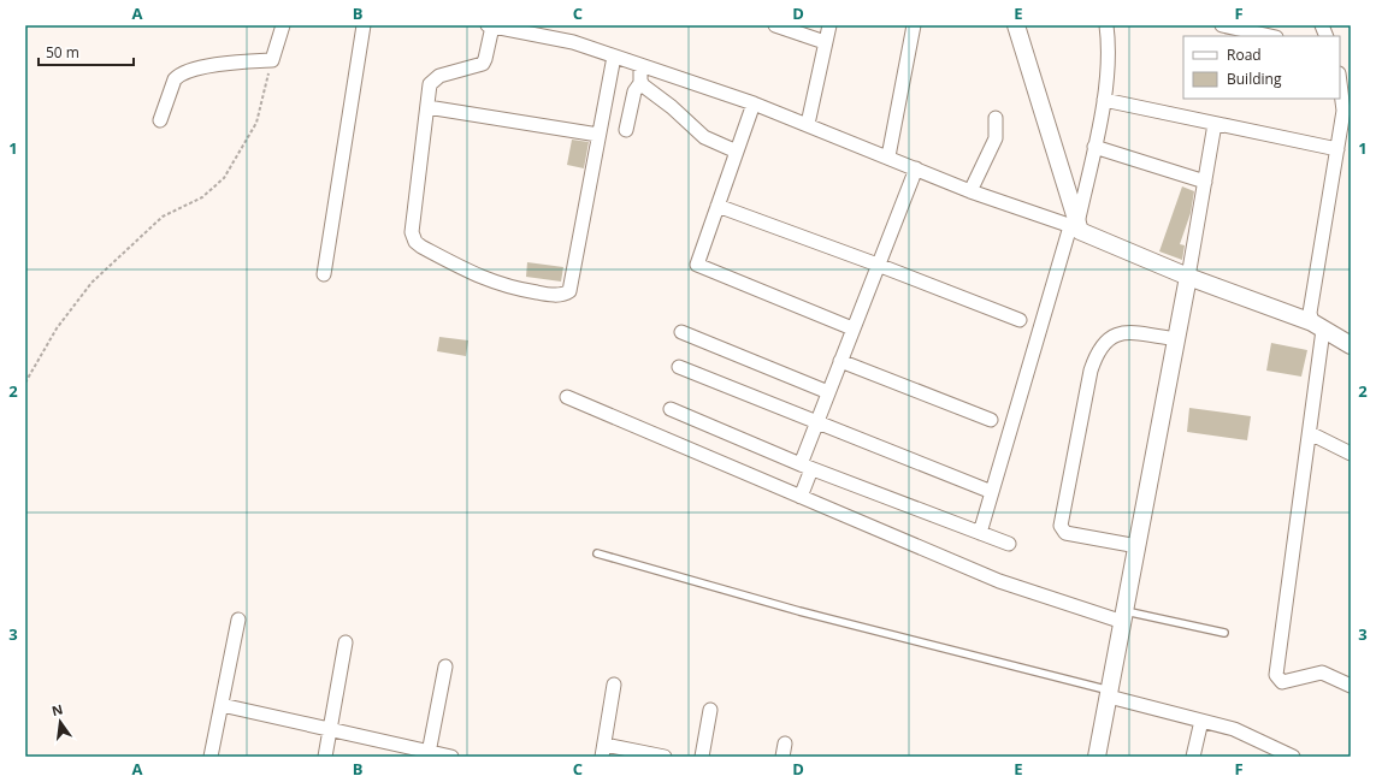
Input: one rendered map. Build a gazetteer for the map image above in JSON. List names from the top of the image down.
{
  "legend": ["Road", "Building"],
  "scale_bar": "50 m",
  "north": "top",
  "grid": {
    "columns": [
      "A",
      "B",
      "C",
      "D",
      "E",
      "F"
    ],
    "rows": ["1", "2", "3"]
  }
}
